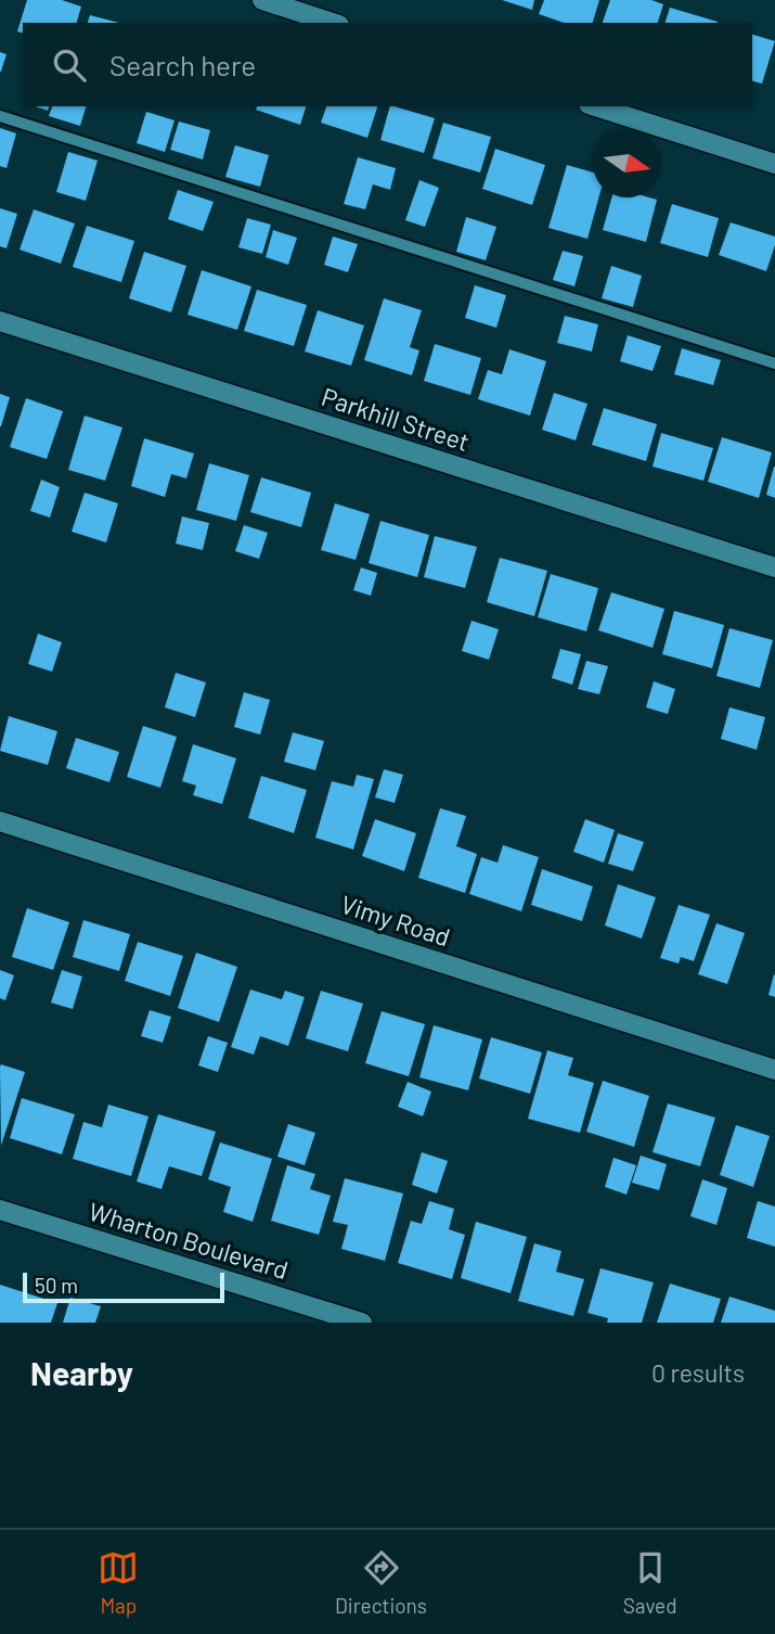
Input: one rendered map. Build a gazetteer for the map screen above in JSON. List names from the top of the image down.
{
  "streets": {
    "street": ["Parkhill Street", "Vimy Road", "Wharton Boulevard"]
  },
  "scale_bar": "50 m",
  "north": "right",
  "page": {
    "search": "Search here",
    "scale": "50 m",
    "heading": ["Nearby", "0 results"],
    "nav": ["Map", "Directions", "Saved"]
  }
}
